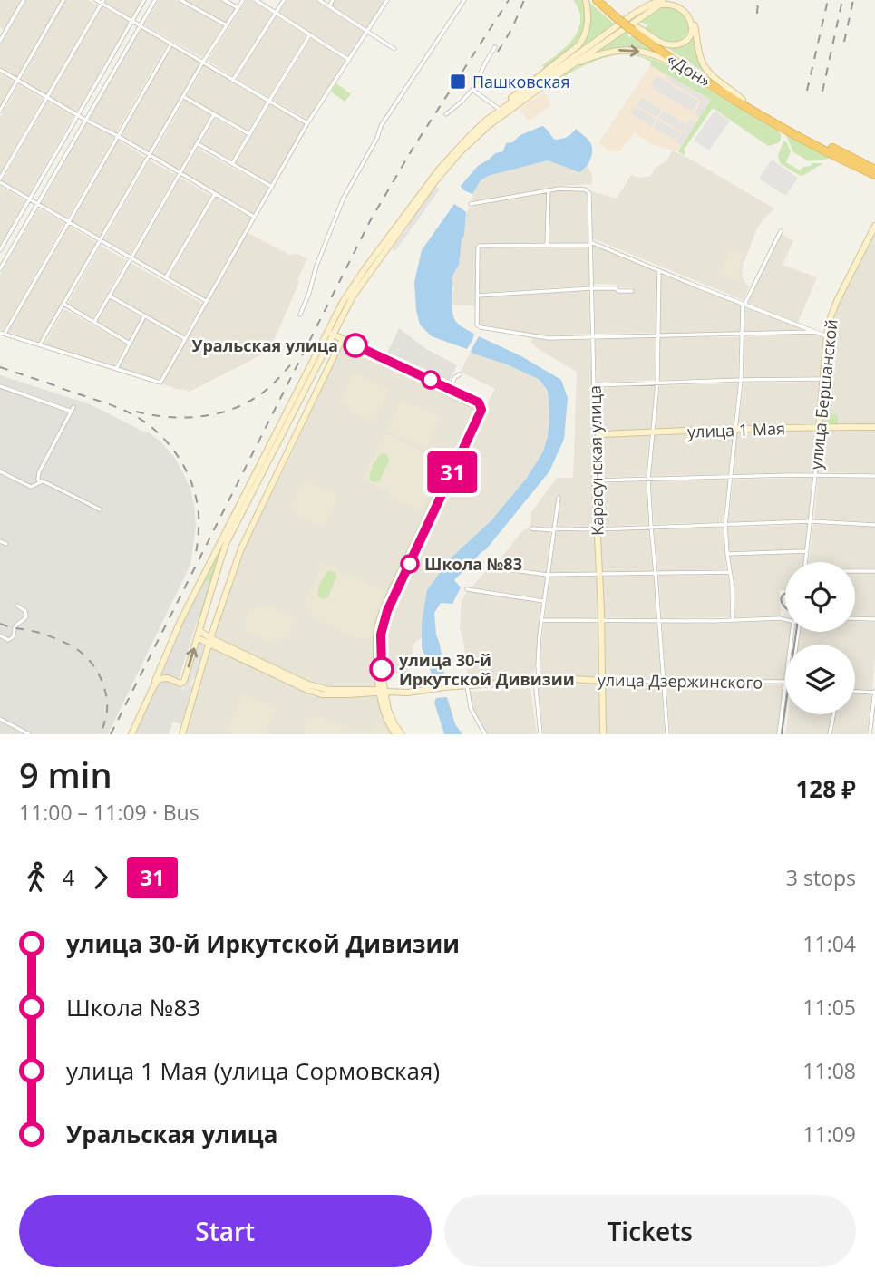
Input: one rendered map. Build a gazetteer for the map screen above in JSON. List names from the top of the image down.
{
  "streets": {
    "highway": ["«Дон»"],
    "main road": [
      "улица Бершанской",
      "улица 1 Мая",
      "Карасунская улица",
      "улица Дзержинского"
    ]
  },
  "crossings": [
    ["улица Бершанской", "улица 1 Мая"],
    ["улица 1 Мая", "Карасунская улица"],
    ["Карасунская улица", "улица Дзержинского"]
  ],
  "places": {
    "transit": ["Пашковская"],
    "other": ["Уральская улица", "Школа №83", "улица 30-й Иркутской Дивизии"]
  },
  "lines": ["bus line 31"],
  "page": {
    "on_map": "31",
    "heading": ["9 min", "11:00 – 11:09 · Bus", "128 ₽"],
    "legs": ["4", "31", "3 stops"],
    "list": [
      {
        "name": "улица 30-й Иркутской Дивизии",
        "value": "11:04"
      },
      {
        "name": "Школа №83",
        "value": "11:05"
      },
      {
        "name": "улица 1 Мая (улица Сормовская)",
        "value": "11:08"
      },
      {
        "name": "Уральская улица",
        "value": "11:09"
      }
    ],
    "buttons": ["Start", "Tickets"]
  }
}
